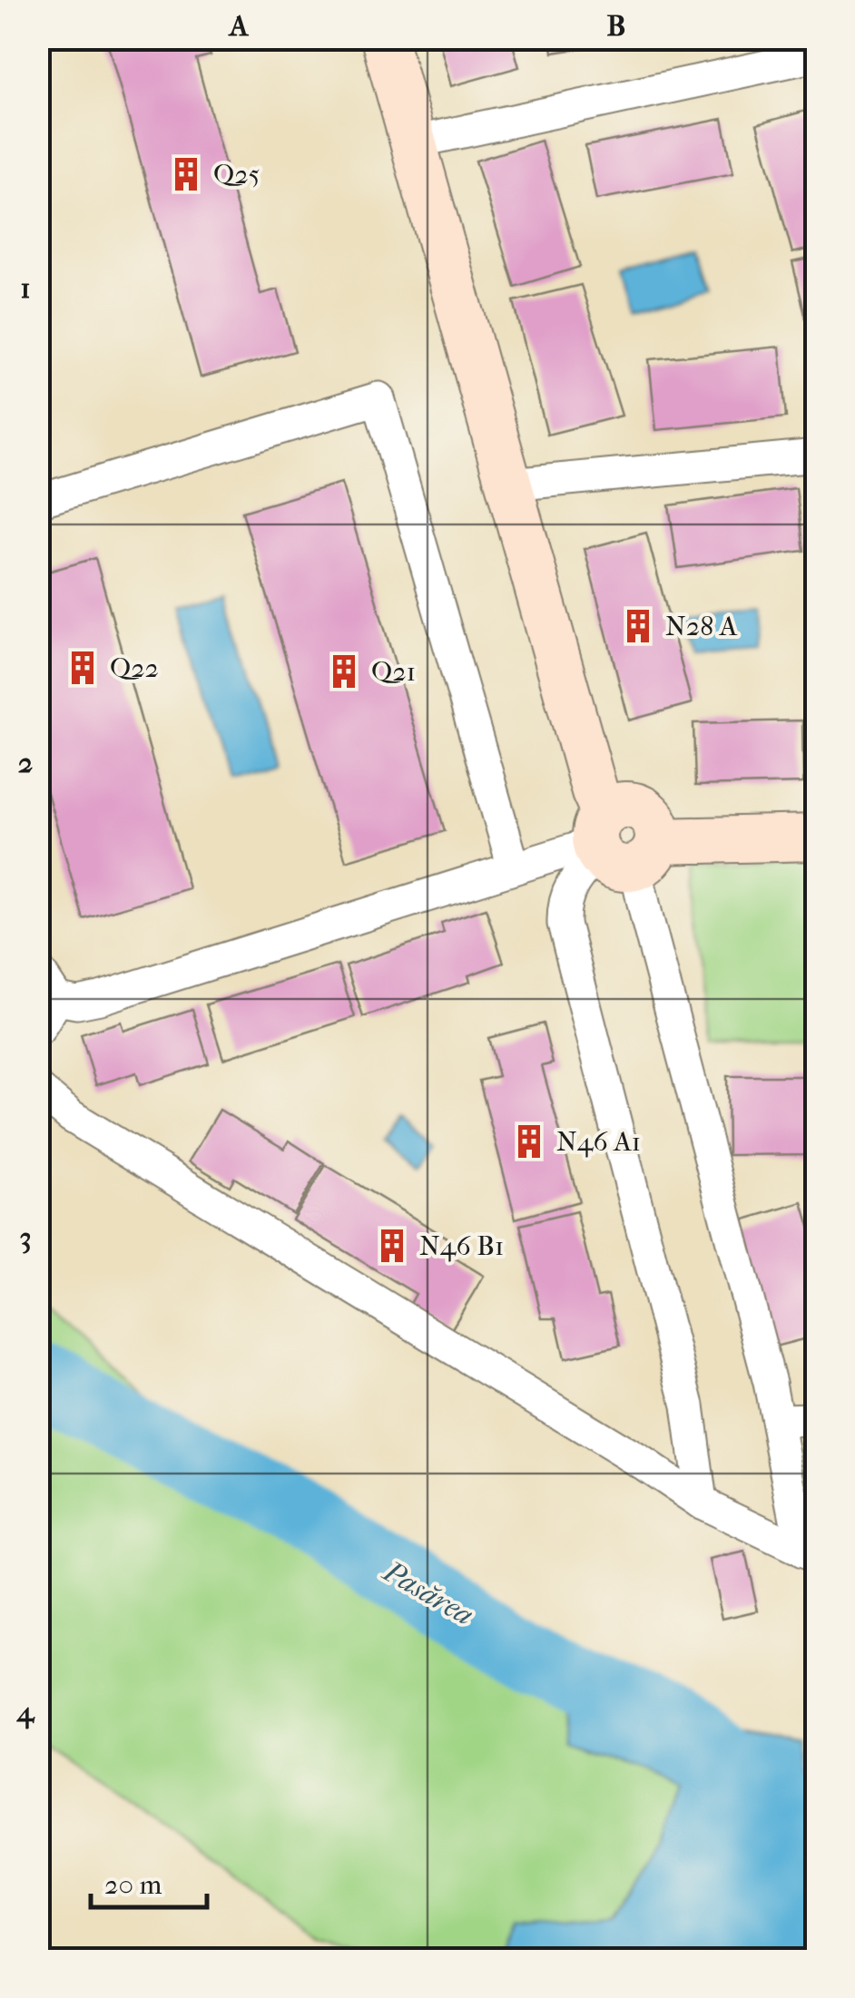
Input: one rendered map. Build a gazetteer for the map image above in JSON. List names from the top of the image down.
{
  "water": ["Pasărea"],
  "places": {
    "building": [
      "Q25",
      "N28 A",
      "Q22",
      "Q21",
      "N46 A1",
      "N46 B1"
    ]
  },
  "scale_bar": "20 m",
  "grid": {
    "columns": ["A", "B"],
    "rows": [
      "1",
      "2",
      "3",
      "4"
    ]
  }
}
